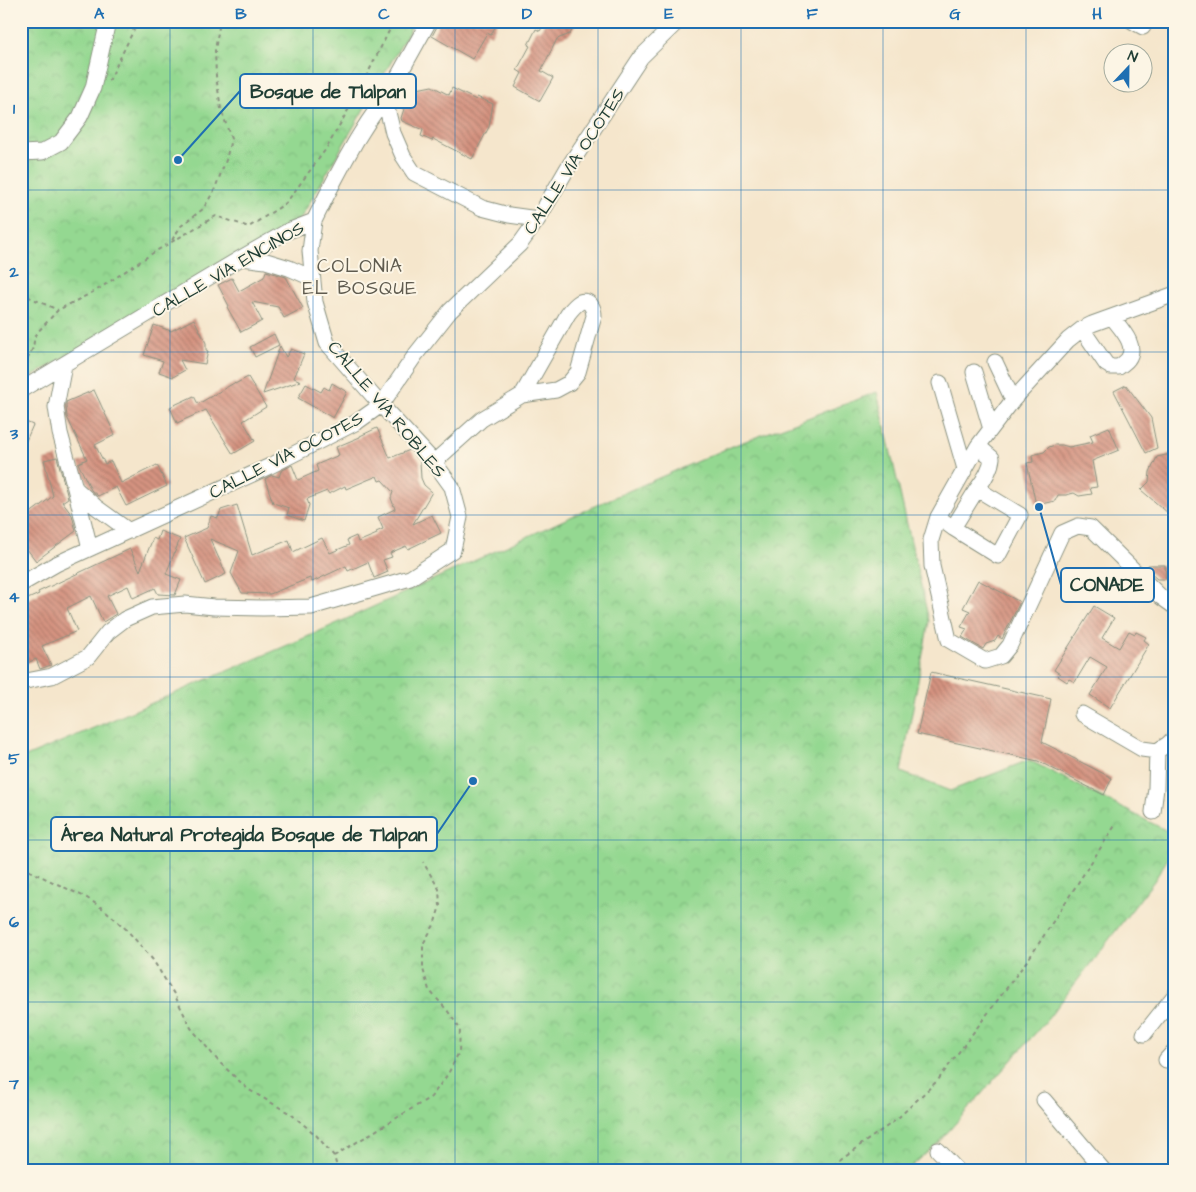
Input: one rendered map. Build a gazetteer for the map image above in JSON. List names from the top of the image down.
{
  "streets": {
    "street": ["CALLE VÍA OCOTES", "CALLE VÍA ENCINOS", "CALLE VÍA ROBLES"]
  },
  "crossings": [
    ["CALLE VÍA OCOTES", "CALLE VÍA ROBLES"],
    ["CALLE VÍA ENCINOS", "CALLE VÍA ROBLES"]
  ],
  "districts": ["COLONIA EL BOSQUE"],
  "places": ["Bosque de Tlalpan", "CONADE", "Área Natural Protegida Bosque de Tlalpan"],
  "north": "top",
  "grid": {
    "columns": [
      "A",
      "B",
      "C",
      "D",
      "E",
      "F",
      "G",
      "H"
    ],
    "rows": [
      "1",
      "2",
      "3",
      "4",
      "5",
      "6",
      "7"
    ]
  }
}
